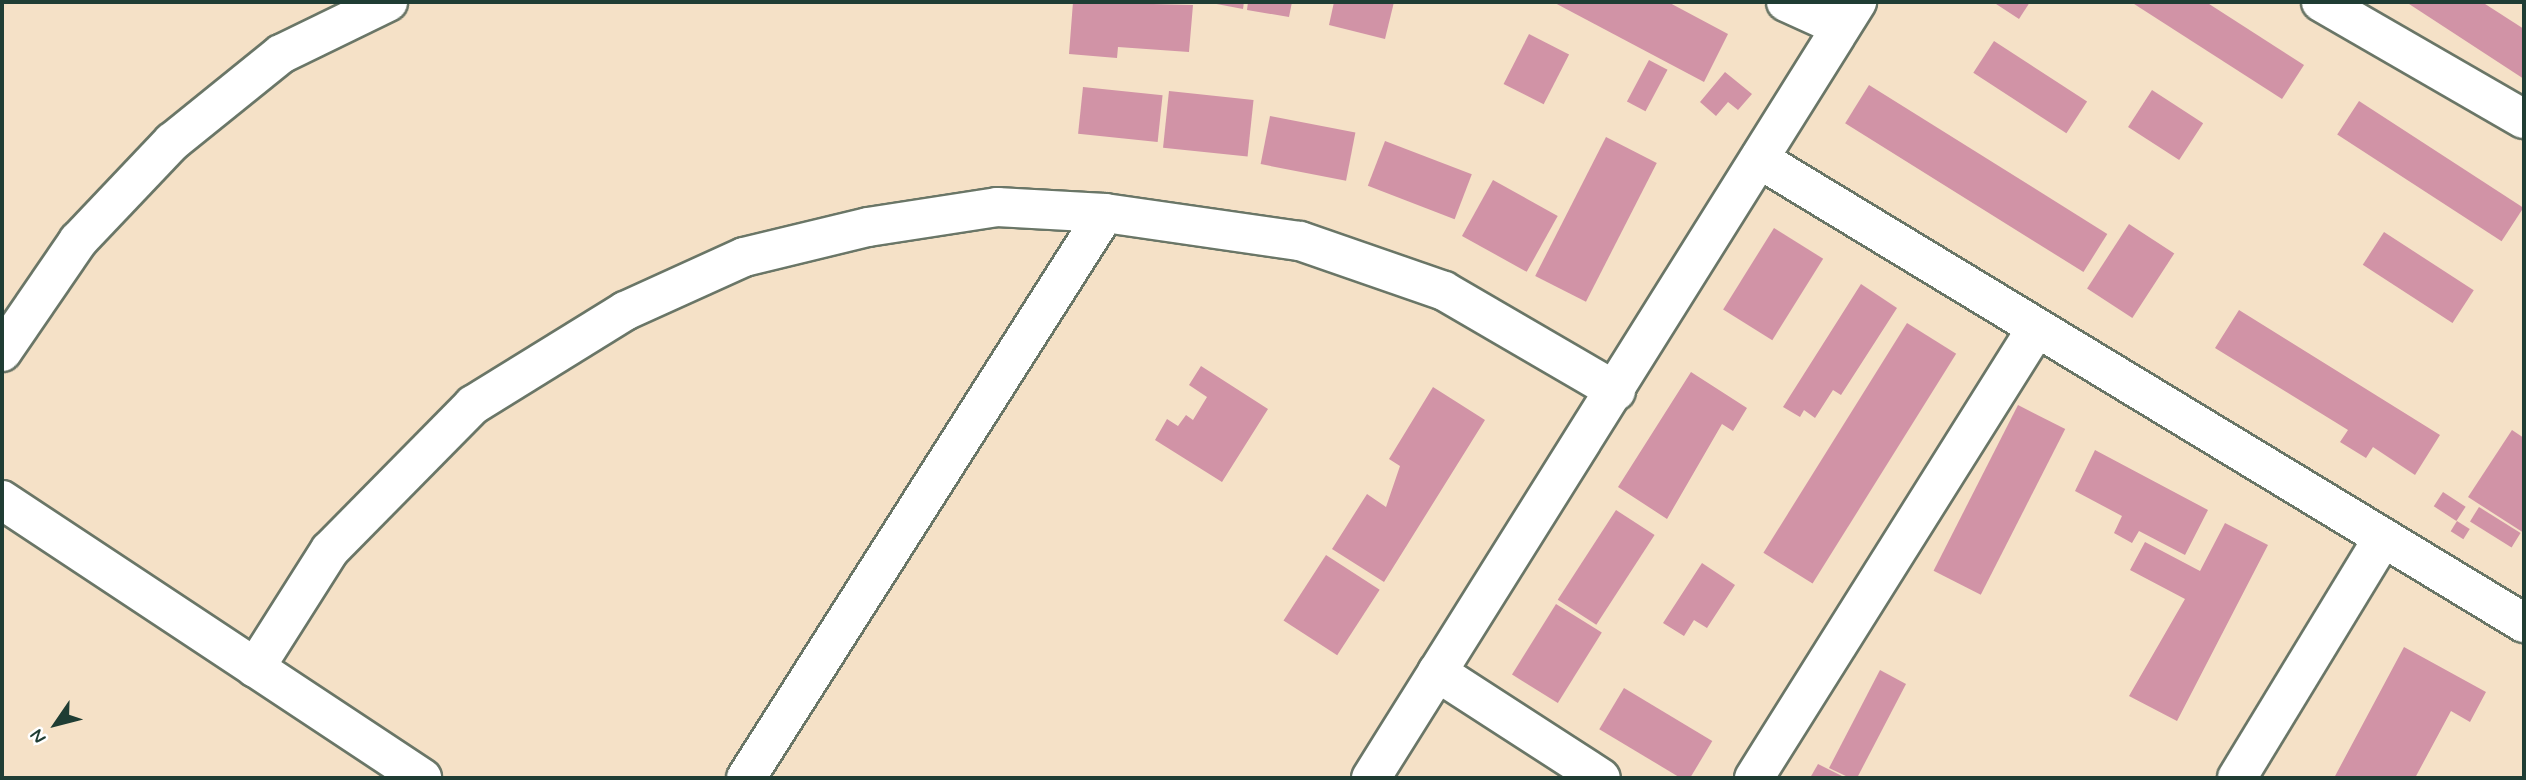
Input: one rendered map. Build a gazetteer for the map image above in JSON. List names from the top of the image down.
{
  "north": "bottom left"
}
